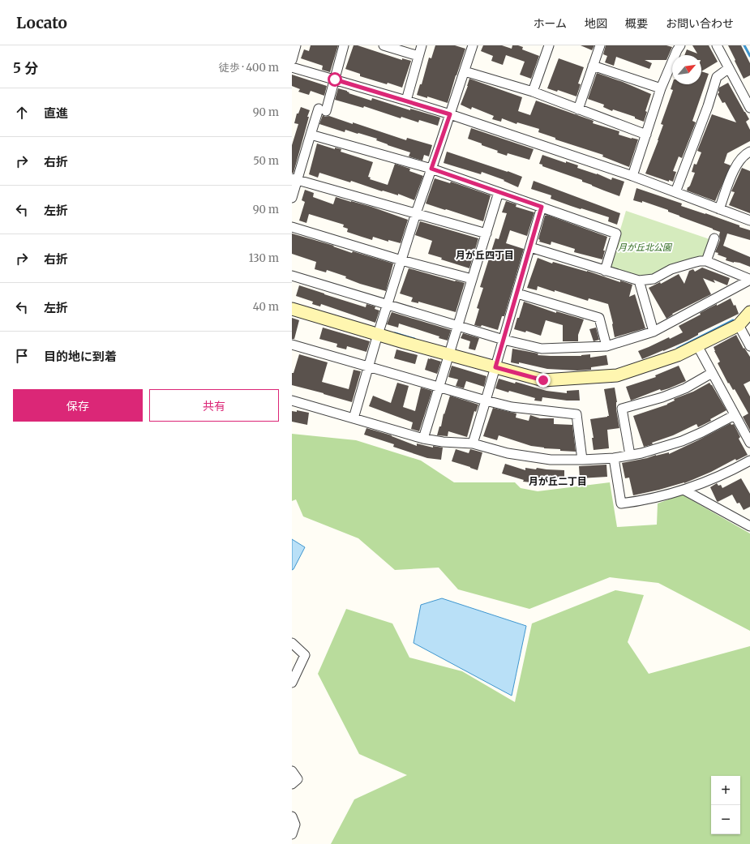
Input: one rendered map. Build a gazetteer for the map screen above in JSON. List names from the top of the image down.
{
  "districts": ["月が丘四丁目", "月が丘二丁目"],
  "parks": ["月が丘北公園"],
  "north": "top right",
  "page": {
    "header": "Locato",
    "nav": [
      "ホーム",
      "地図",
      "概要",
      "お問い合わせ"
    ],
    "heading": ["5 分", "徒歩 · 400 m"],
    "list": [
      ["直進", "90 m"],
      ["右折", "50 m"],
      ["左折", "90 m"],
      ["右折", "130 m"],
      ["左折", "40 m"],
      "目的地に到着"
    ],
    "buttons": ["保存", "共有"],
    "map_buttons": ["+", "−"]
  }
}
